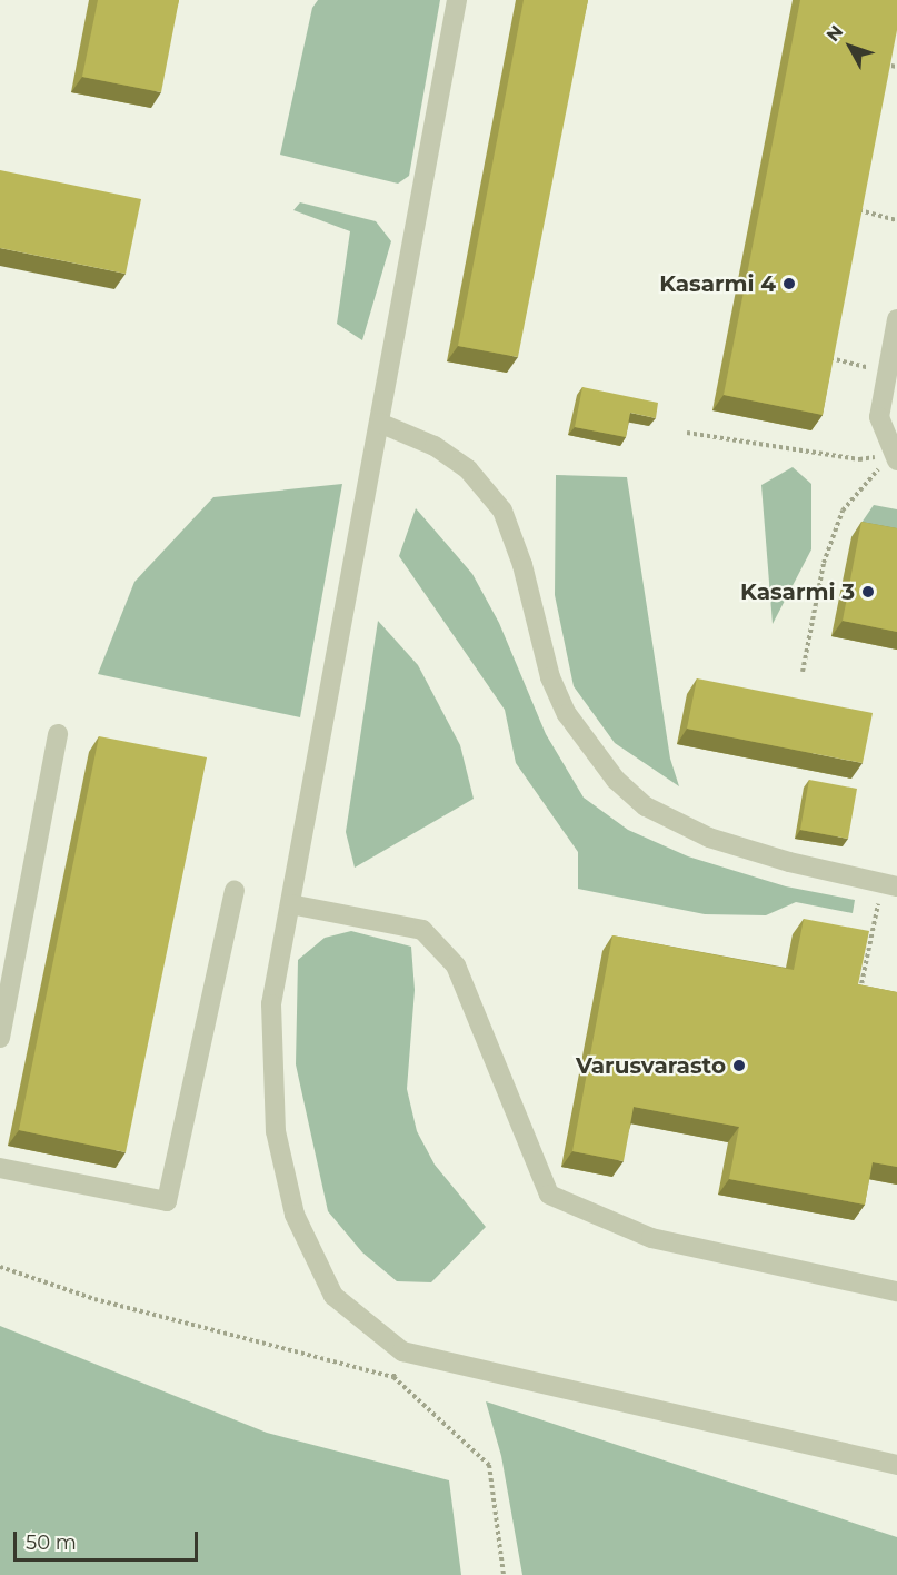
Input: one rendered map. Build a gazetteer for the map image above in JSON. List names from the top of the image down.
{
  "places": ["Kasarmi 4", "Kasarmi 3", "Varusvarasto"],
  "scale_bar": "50 m",
  "north": "top left"
}
